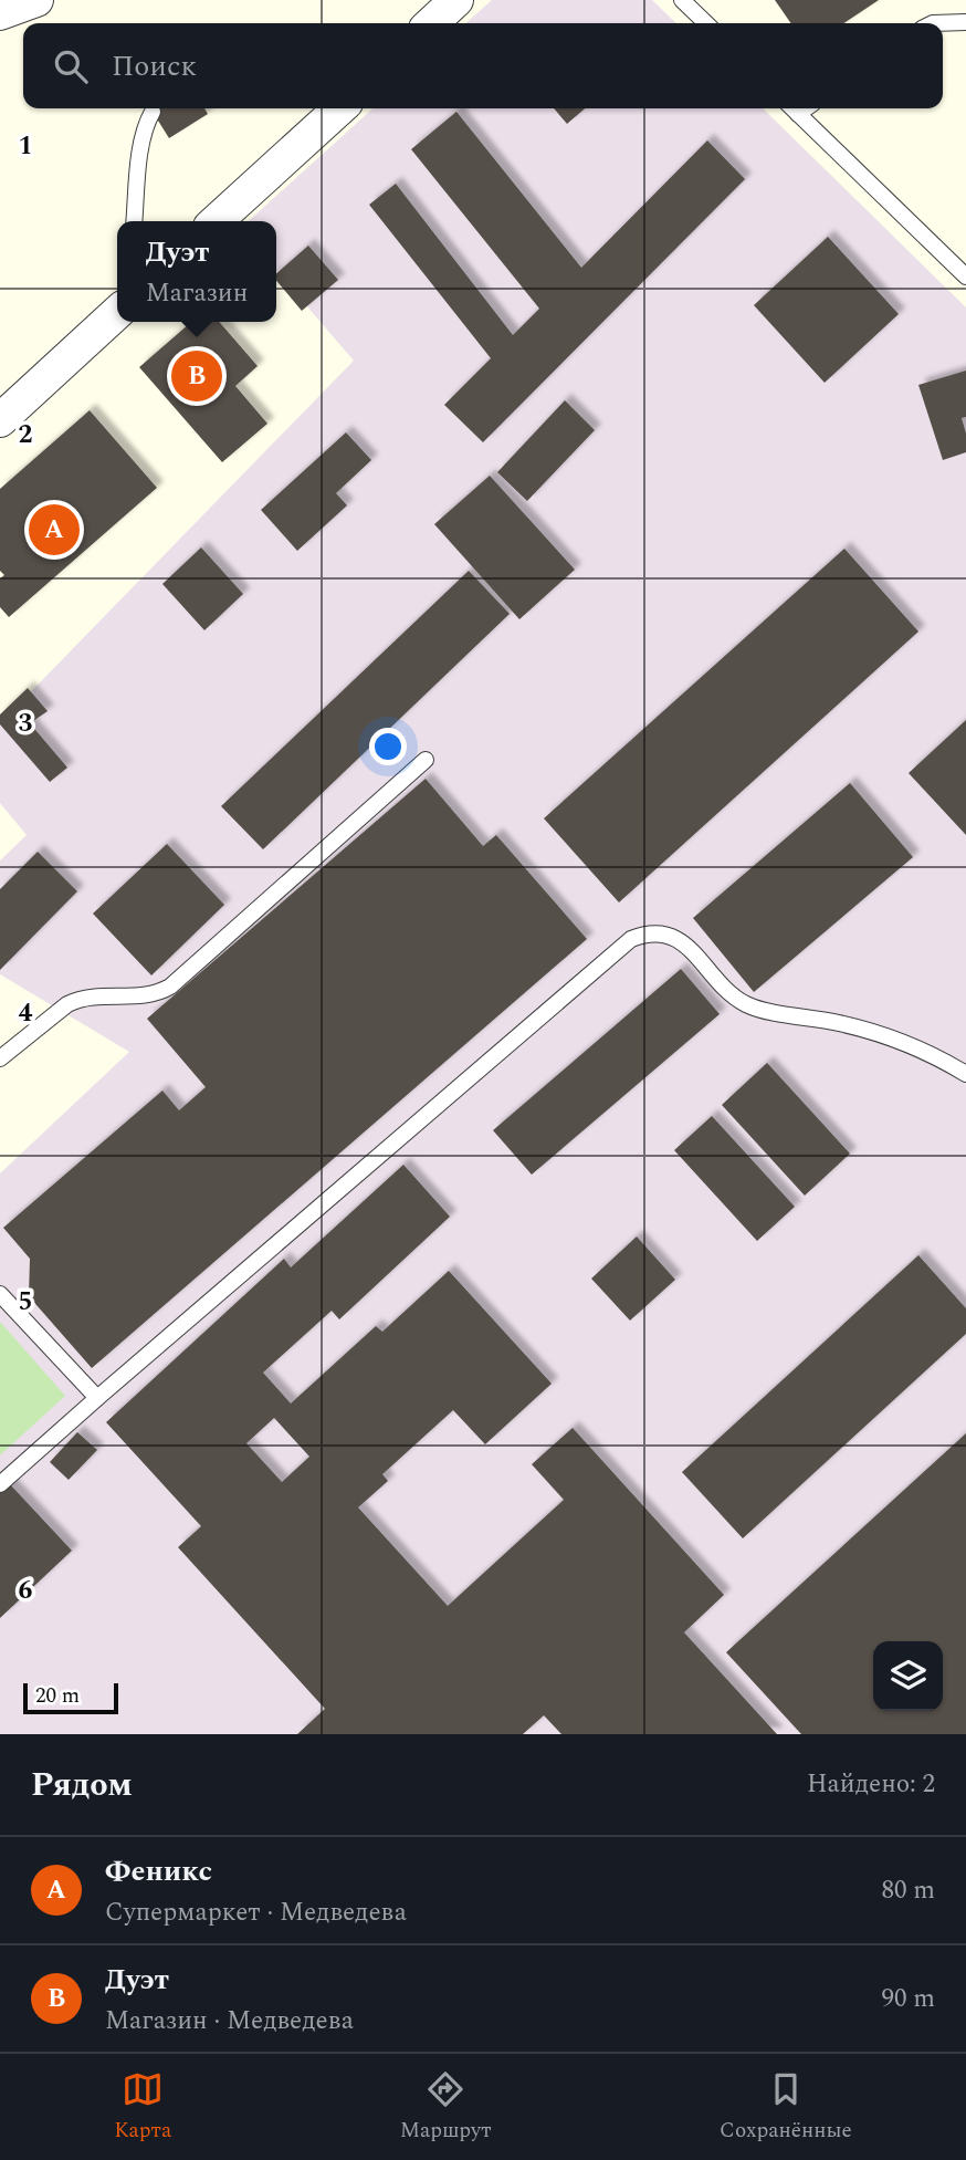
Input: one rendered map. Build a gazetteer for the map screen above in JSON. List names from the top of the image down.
{
  "scale_bar": "20 m",
  "page": {
    "search": "Поиск",
    "popup": ["Дуэт", "Магазин"],
    "pins": ["B", "A"],
    "scale": "20 m",
    "heading": ["Рядом", "Найдено: 2"],
    "list": [
      {
        "mark": "A",
        "name": "Феникс",
        "note": "Супермаркет · Медведева",
        "value": "80 m"
      },
      {
        "mark": "B",
        "name": "Дуэт",
        "note": "Магазин · Медведева",
        "value": "90 m"
      }
    ],
    "nav": ["Карта", "Маршрут", "Сохранённые"]
  },
  "grid": {
    "rows": [
      "1",
      "2",
      "3",
      "4",
      "5",
      "6"
    ]
  }
}
